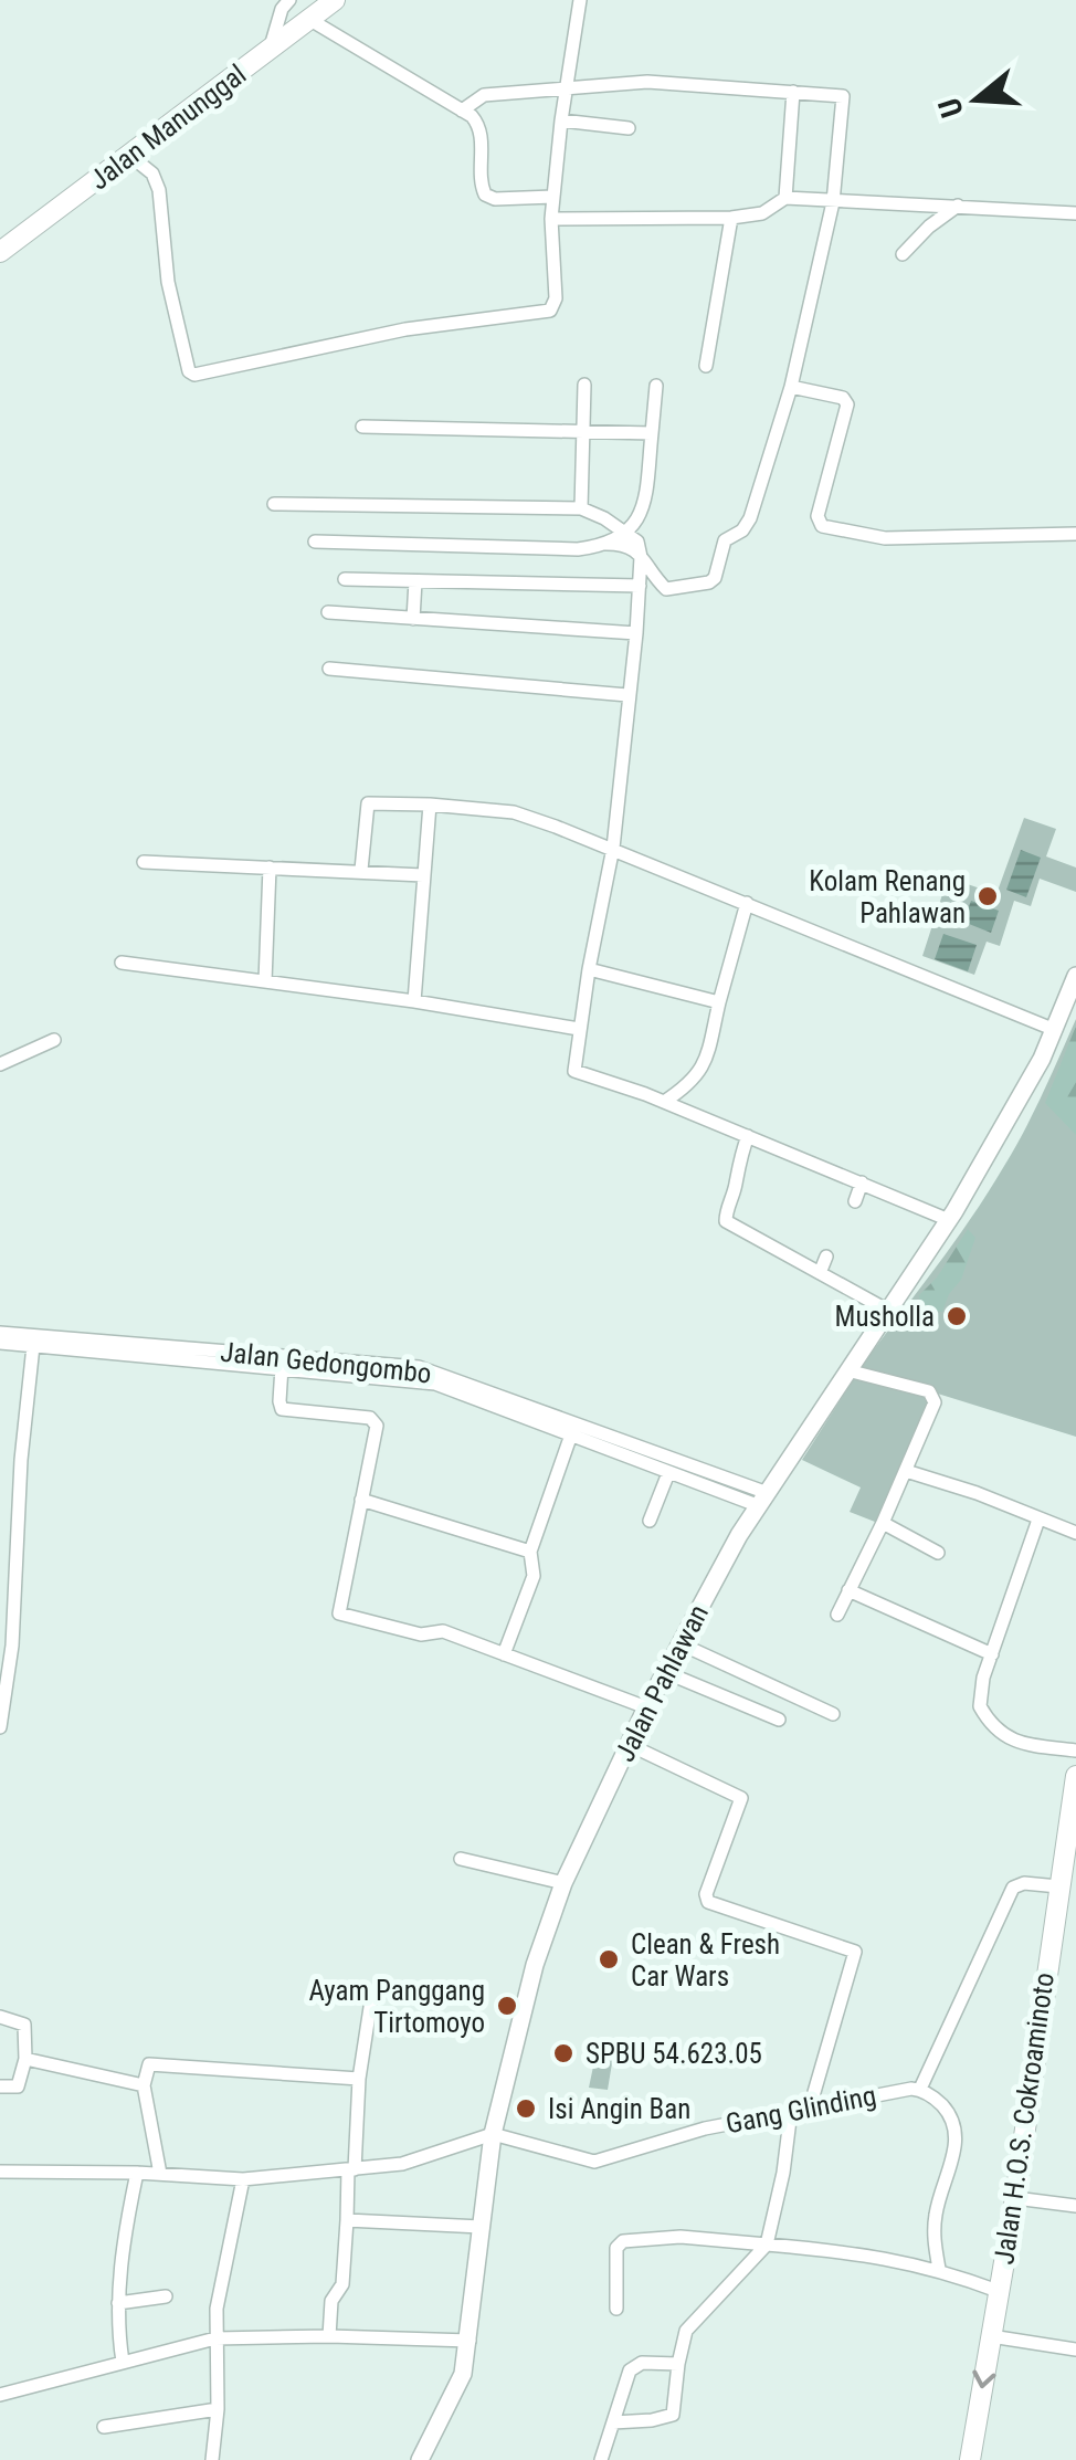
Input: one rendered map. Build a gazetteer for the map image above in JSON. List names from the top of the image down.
{
  "streets": {
    "highway": ["Jalan Manunggal", "Jalan H.O.S. Cokroaminoto"],
    "main road": ["Jalan Pahlawan"],
    "street": ["Jalan Gedongombo", "Gang Glinding"]
  },
  "crossings": [
    ["Jalan Gedongombo", "Jalan Pahlawan"],
    ["Jalan Pahlawan", "Gang Glinding"]
  ],
  "places": [
    "Kolam Renang Pahlawan",
    "Musholla",
    "Clean & Fresh Car Wars",
    "Ayam Panggang Tirtomoyo",
    "SPBU 54.623.05",
    "Isi Angin Ban"
  ],
  "north": "left"
}
